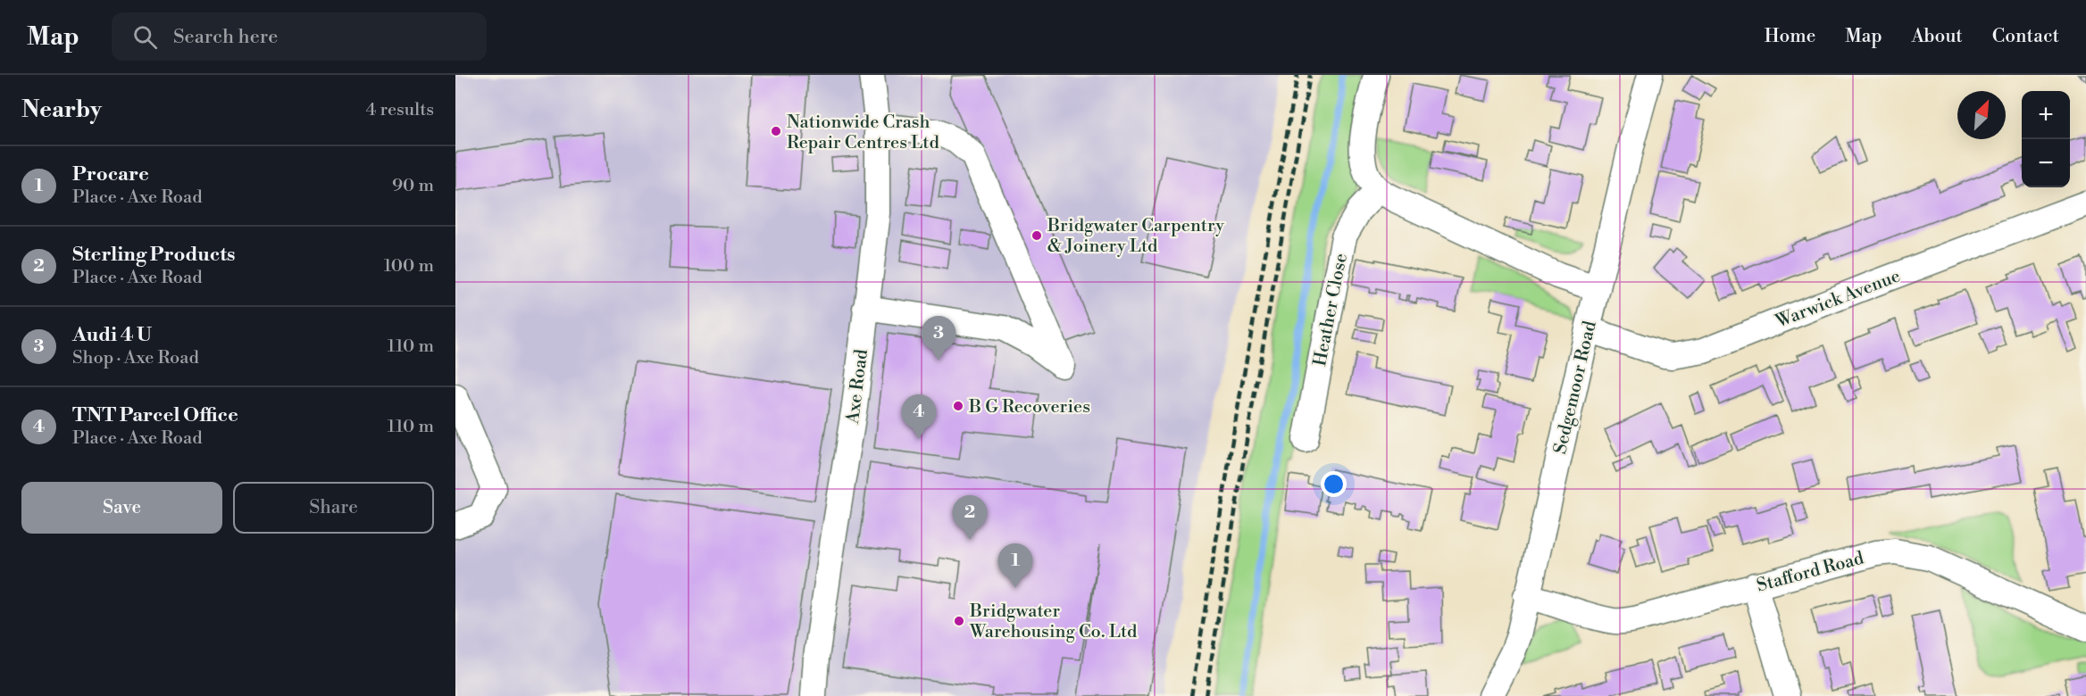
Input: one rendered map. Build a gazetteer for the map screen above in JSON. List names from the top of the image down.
{
  "streets": {
    "street": [
      "Warwick Avenue",
      "Heather Close",
      "Axe Road",
      "Sedgemoor Road",
      "Stafford Road"
    ]
  },
  "crossings": [
    ["Warwick Avenue", "Sedgemoor Road"],
    ["Sedgemoor Road", "Stafford Road"]
  ],
  "places": [
    "Nationwide Crash Repair Centres Ltd",
    "Bridgwater Carpentry & Joinery Ltd",
    "B G Recoveries",
    "Bridgwater Warehousing Co. Ltd"
  ],
  "north": "top right",
  "page": {
    "header": "Map",
    "search": "Search here",
    "nav": [
      "Home",
      "Map",
      "About",
      "Contact"
    ],
    "heading": ["Nearby", "4 results"],
    "map_buttons": ["+", "−"],
    "list": [
      {
        "mark": "1",
        "name": "Procare",
        "note": "Place · Axe Road",
        "value": "90 m"
      },
      {
        "mark": "2",
        "name": "Sterling Products",
        "note": "Place · Axe Road",
        "value": "100 m"
      },
      {
        "mark": "3",
        "name": "Audi 4 U",
        "note": "Shop · Axe Road",
        "value": "110 m"
      },
      {
        "mark": "4",
        "name": "TNT Parcel Office",
        "note": "Place · Axe Road",
        "value": "110 m"
      }
    ],
    "pins": [
      "3",
      "4",
      "2",
      "1"
    ],
    "buttons": ["Save", "Share"]
  }
}
